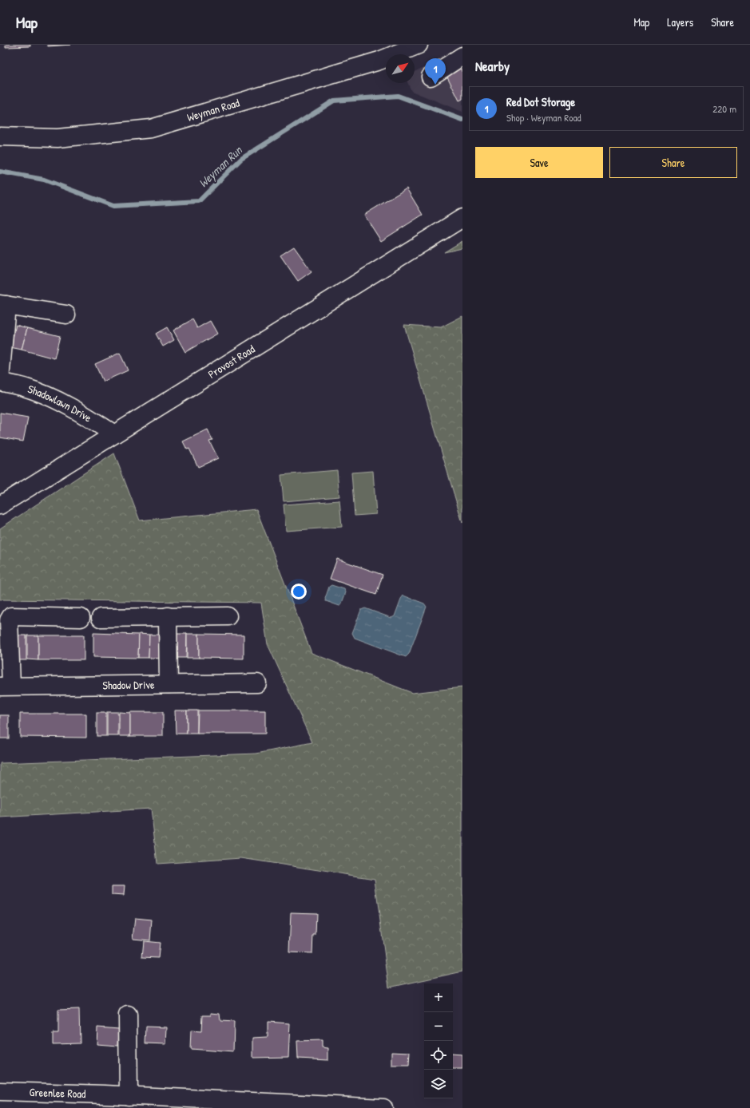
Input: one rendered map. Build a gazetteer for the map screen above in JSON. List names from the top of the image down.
{
  "streets": {
    "street": [
      "Weyman Road",
      "Provost Road",
      "Shadowlawn Drive",
      "Shadow Drive",
      "Greenlee Road"
    ]
  },
  "crossings": [
    ["Provost Road", "Shadowlawn Drive"]
  ],
  "water": ["Weyman Run"],
  "north": "top right",
  "page": {
    "header": "Map",
    "nav": ["Map", "Layers", "Share"],
    "heading": "Nearby",
    "pins": "1",
    "list": [
      {
        "mark": "1",
        "name": "Red Dot Storage",
        "note": "Shop · Weyman Road",
        "value": "220 m"
      }
    ],
    "buttons": ["Save", "Share"],
    "map_buttons": ["+", "−"]
  }
}
